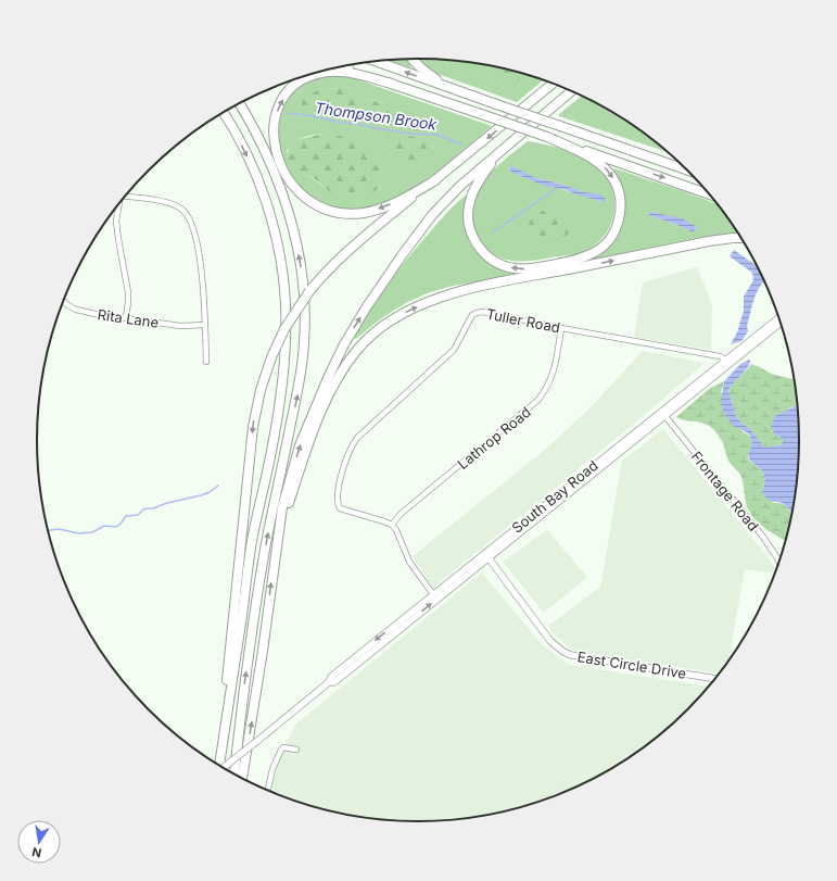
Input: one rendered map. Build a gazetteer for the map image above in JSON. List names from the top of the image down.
{
  "streets": {
    "street": [
      "Rita Lane",
      "Tuller Road",
      "Lathrop Road",
      "Frontage Road",
      "South Bay Road",
      "East Circle Drive"
    ]
  },
  "crossings": [
    ["Tuller Road", "Lathrop Road"],
    ["Tuller Road", "South Bay Road"],
    ["Frontage Road", "South Bay Road"],
    ["South Bay Road", "East Circle Drive"]
  ],
  "water": ["Thompson Brook"],
  "north": "bottom"
}
